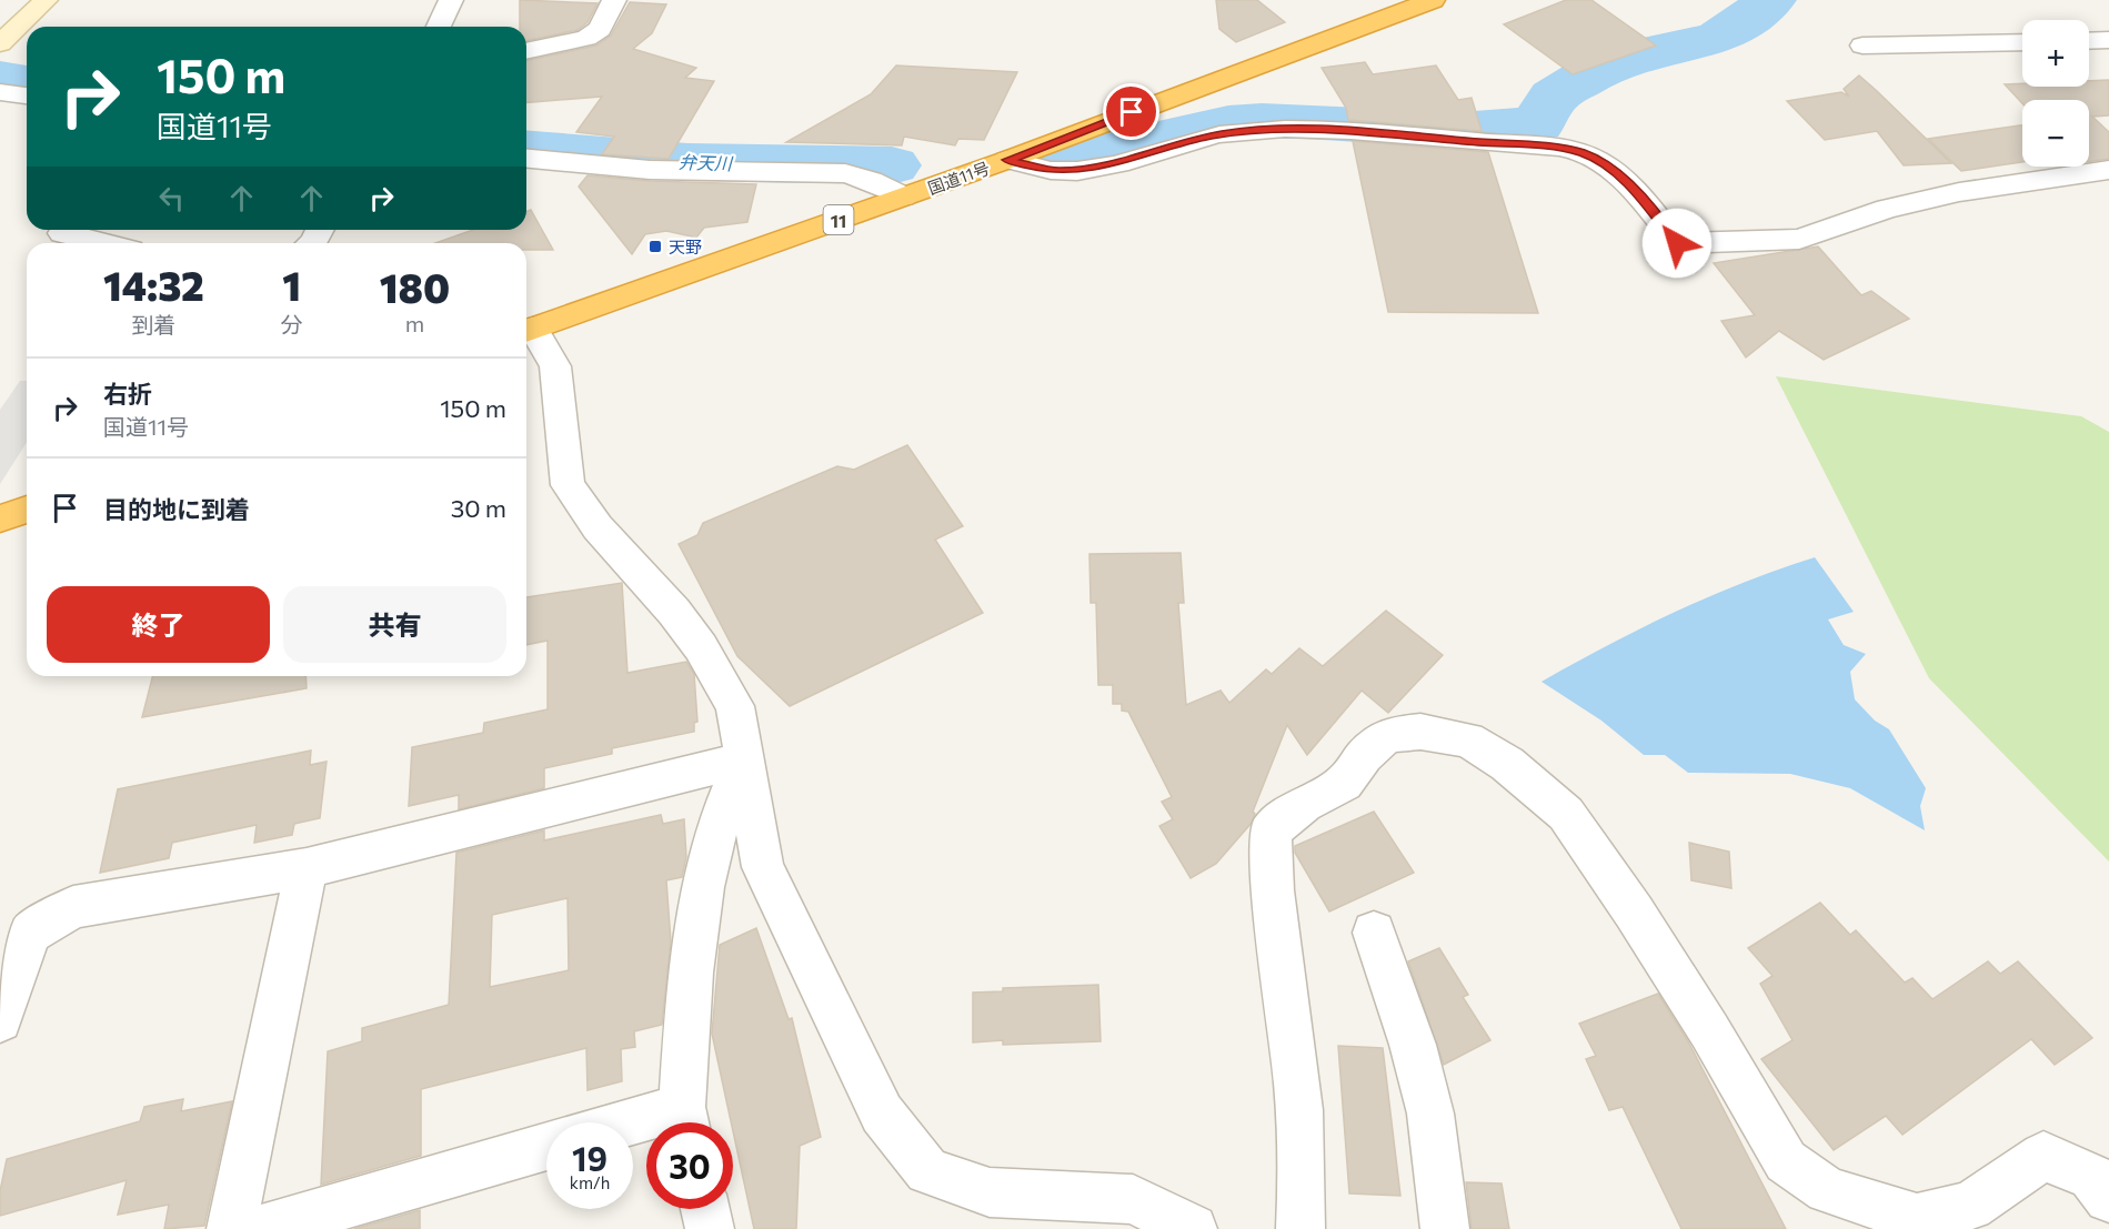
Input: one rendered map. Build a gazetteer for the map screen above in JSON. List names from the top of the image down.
{
  "streets": {
    "highway": ["国道11号", "11"]
  },
  "water": ["弁天川"],
  "places": {
    "transit": ["天野"]
  },
  "page": {
    "map_buttons": ["+", "−"],
    "turn": ["150 m", "国道11号"],
    "eta": [
      "14:32",
      "到着",
      "1",
      "分",
      "180",
      "m"
    ],
    "list": [
      {
        "name": "右折",
        "note": "国道11号",
        "value": "150 m"
      },
      {
        "name": "目的地に到着",
        "value": "30 m"
      }
    ],
    "buttons": ["終了", "共有"],
    "speed": "19 km/h",
    "limit": "30"
  }
}
